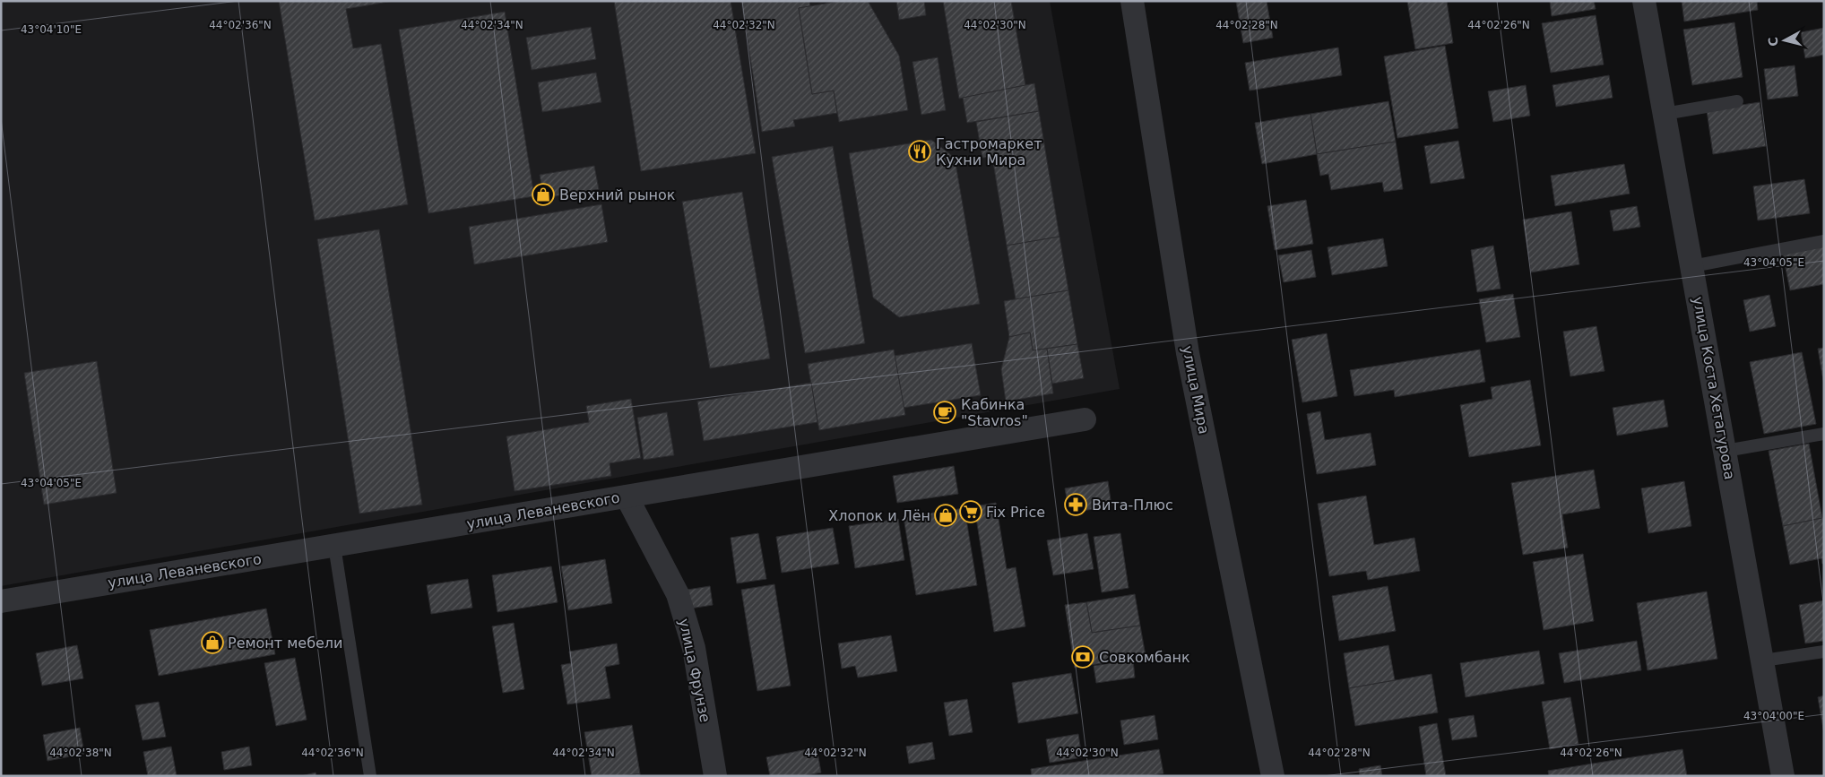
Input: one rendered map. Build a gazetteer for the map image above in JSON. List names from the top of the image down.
{
  "streets": {
    "street": [
      "улица Коста Хетагурова",
      "улица Мира",
      "улица Леваневского",
      "улица Фрунзе"
    ]
  },
  "crossings": [
    ["улица Леваневского", "улица Фрунзе"]
  ],
  "places": {
    "restaurant": ["Гастромаркет Кухни Мира"],
    "shop": ["Верхний рынок", "Хлопок и Лён", "Ремонт мебели"],
    "cafe": ["Кабинка \"Stavros\""],
    "pharmacy": ["Вита-Плюс"],
    "supermarket": ["Fix Price"],
    "bank": ["Совкомбанк"]
  },
  "north": "left",
  "coordinates": [
    "44°02'36\"N",
    "44°02'34\"N",
    "44°02'32\"N",
    "44°02'30\"N",
    "44°02'28\"N",
    "44°02'26\"N",
    "43°04'10\"E",
    "43°04'05\"E",
    "43°04'00\"E",
    "44°02'38\"N"
  ]
}
